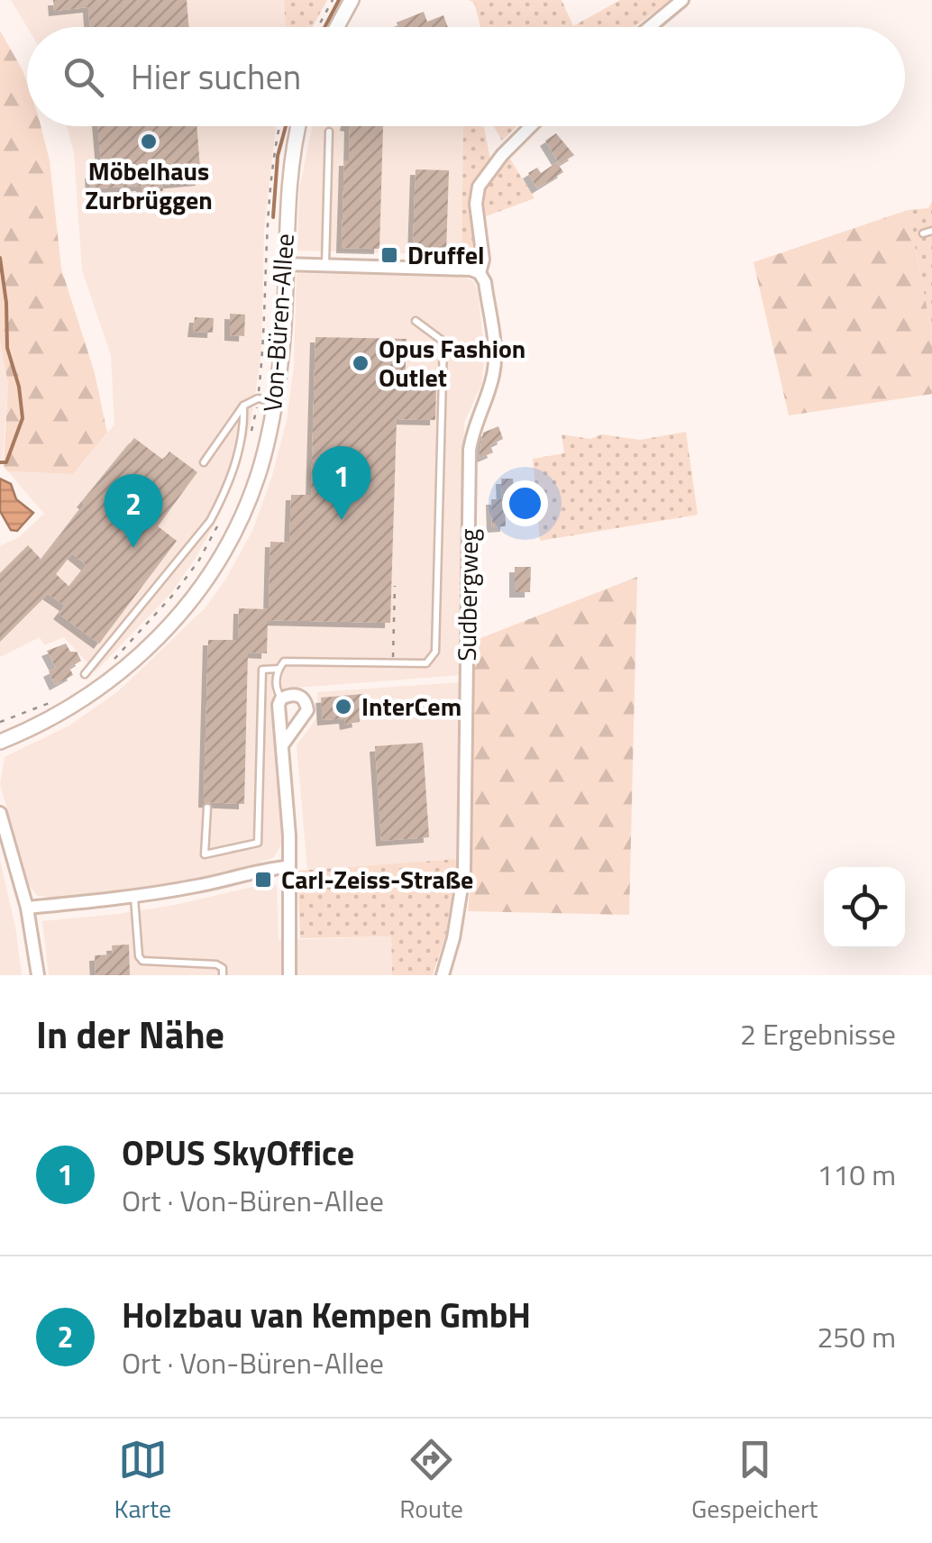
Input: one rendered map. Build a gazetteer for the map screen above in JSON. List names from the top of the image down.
{
  "streets": {
    "street": ["Von-Büren-Allee", "Sudbergweg"]
  },
  "places": {
    "other": ["Möbelhaus Zurbrüggen", "Opus Fashion Outlet", "InterCem"],
    "transit": ["Druffel", "Carl-Zeiss-Straße"]
  },
  "page": {
    "search": "Hier suchen",
    "pins": ["1", "2"],
    "heading": ["In der Nähe", "2 Ergebnisse"],
    "list": [
      {
        "mark": "1",
        "name": "OPUS SkyOffice",
        "note": "Ort · Von-Büren-Allee",
        "value": "110 m"
      },
      {
        "mark": "2",
        "name": "Holzbau van Kempen GmbH",
        "note": "Ort · Von-Büren-Allee",
        "value": "250 m"
      }
    ],
    "nav": ["Karte", "Route", "Gespeichert"]
  }
}
